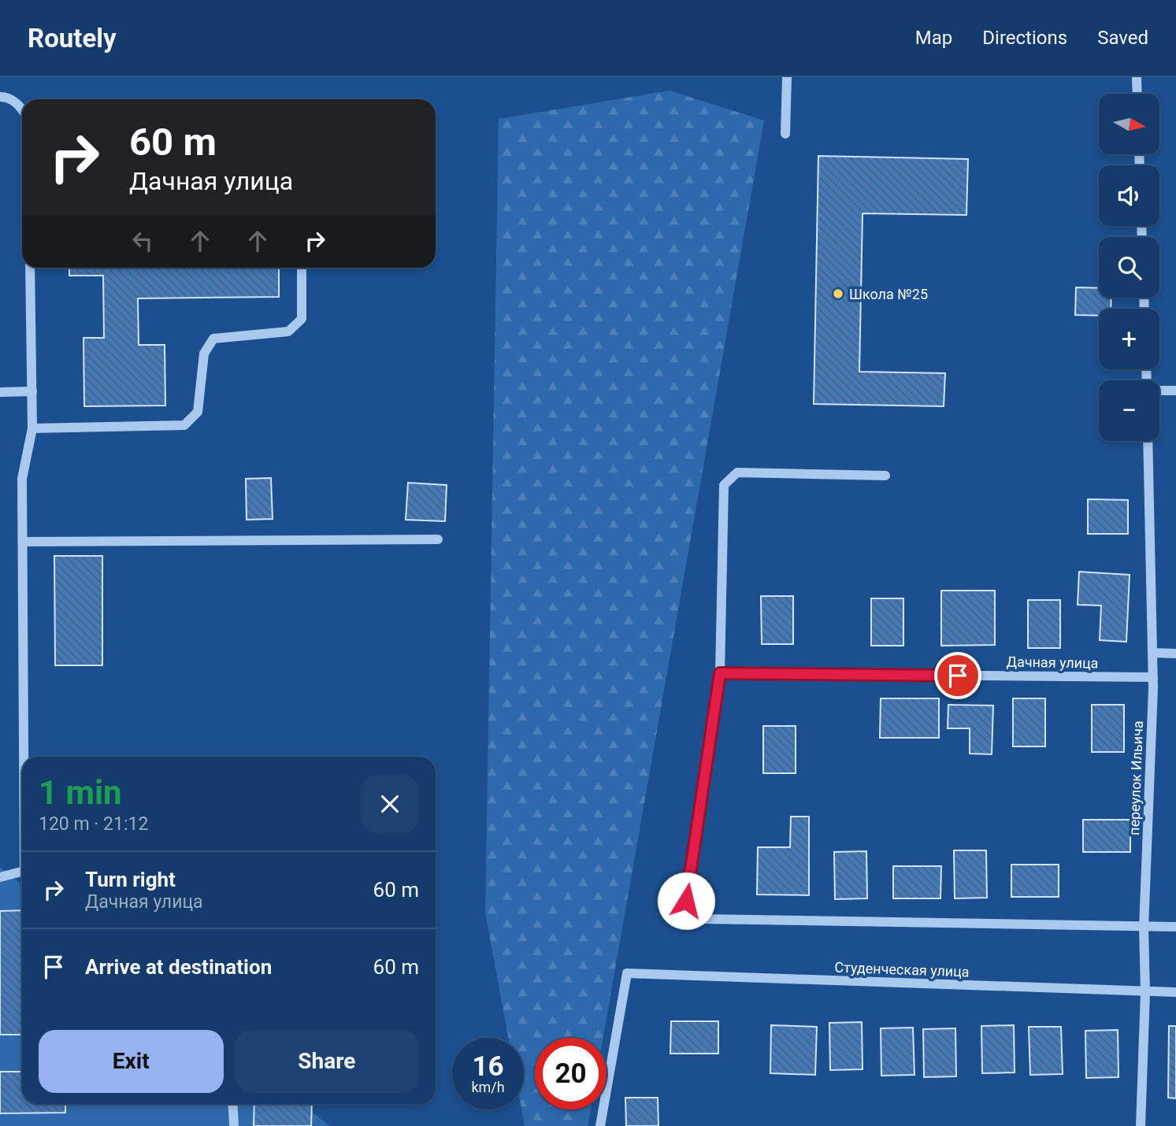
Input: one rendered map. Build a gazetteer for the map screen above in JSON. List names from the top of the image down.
{
  "streets": {
    "street": ["Дачная улица", "переулок Ильича", "Студенческая улица"]
  },
  "crossings": [
    ["Дачная улица", "переулок Ильича"],
    ["переулок Ильича", "Студенческая улица"]
  ],
  "places": ["Школа №25"],
  "north": "right",
  "page": {
    "header": "Routely",
    "nav": ["Map", "Directions", "Saved"],
    "map_buttons": ["+", "−"],
    "turn": ["60 m", "Дачная улица"],
    "heading": ["1 min", "120 m · 21:12"],
    "list": [
      {
        "name": "Turn right",
        "note": "Дачная улица",
        "value": "60 m"
      },
      {
        "name": "Arrive at destination",
        "value": "60 m"
      }
    ],
    "buttons": ["Exit", "Share"],
    "speed": "16 km/h",
    "limit": "20"
  }
}
